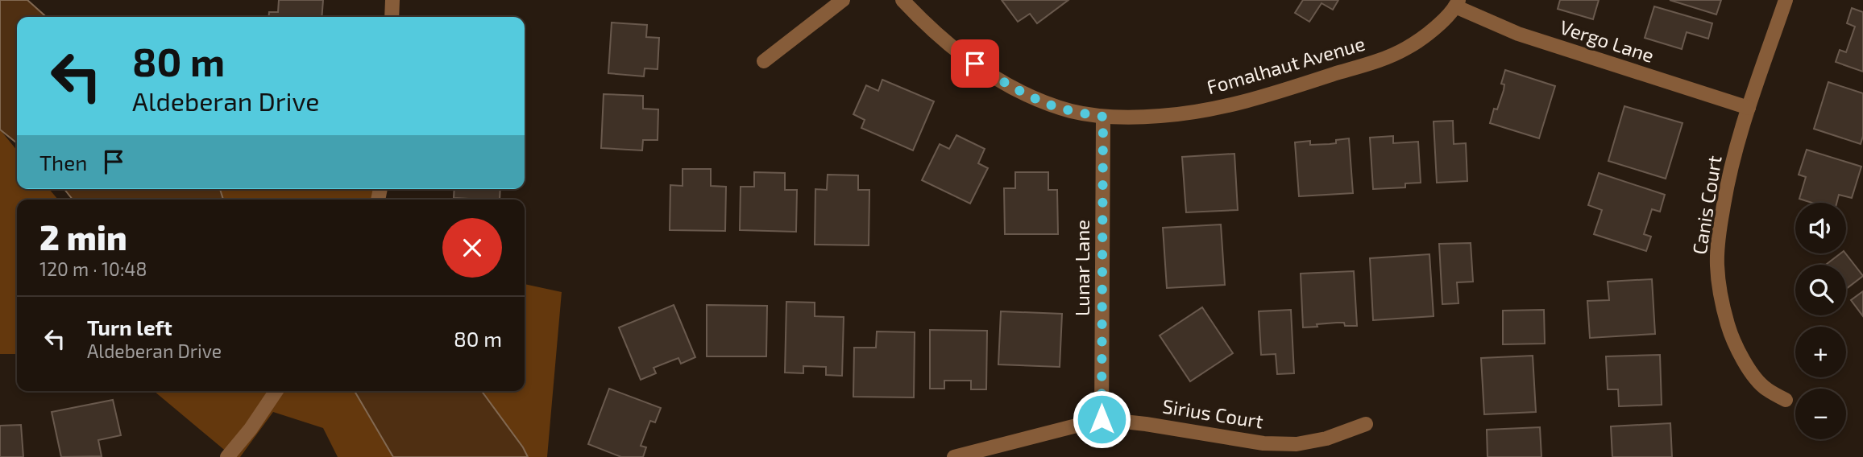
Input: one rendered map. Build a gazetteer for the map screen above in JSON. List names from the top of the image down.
{
  "streets": {
    "street": [
      "Vergo Lane",
      "Fomalhaut Avenue",
      "Canis Court",
      "Lunar Lane",
      "Sirius Court"
    ]
  },
  "crossings": [
    ["Vergo Lane", "Fomalhaut Avenue"],
    ["Vergo Lane", "Canis Court"],
    ["Fomalhaut Avenue", "Lunar Lane"],
    ["Lunar Lane", "Sirius Court"]
  ],
  "page": {
    "turn": ["80 m", "Aldeberan Drive"],
    "then": "Then",
    "heading": ["2 min", "120 m · 10:48"],
    "map_buttons": ["+", "−"],
    "list": [
      {
        "name": "Turn left",
        "note": "Aldeberan Drive",
        "value": "80 m"
      }
    ]
  }
}
